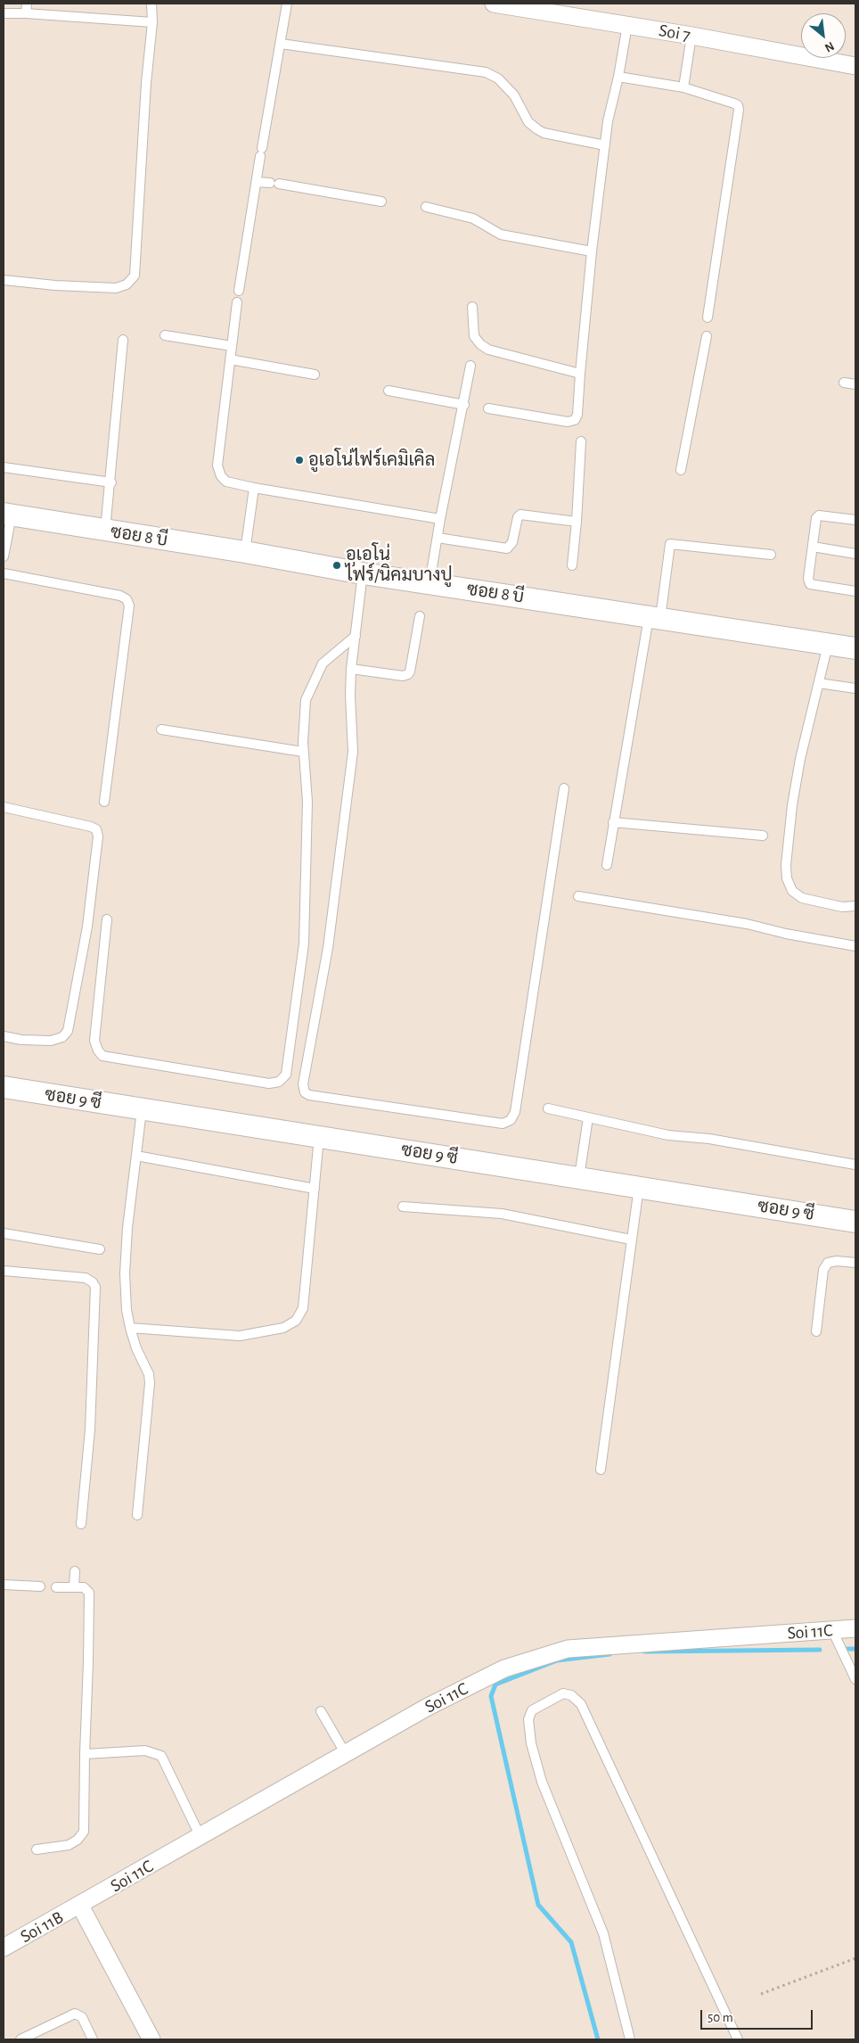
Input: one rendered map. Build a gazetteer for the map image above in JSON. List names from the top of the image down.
{
  "streets": {
    "street": [
      "Soi 7",
      "ซอย 8 บี",
      "ซอย 9 ซี",
      "Soi 11C",
      "Soi 11B"
    ]
  },
  "crossings": [
    ["Soi 11C", "Soi 11B"]
  ],
  "places": ["อูเอโน่ไฟร์เคมิเคิล", "อูเอโน่ ไฟร์/นิคมบางปู"],
  "scale_bar": "50 m",
  "north": "bottom right"
}
